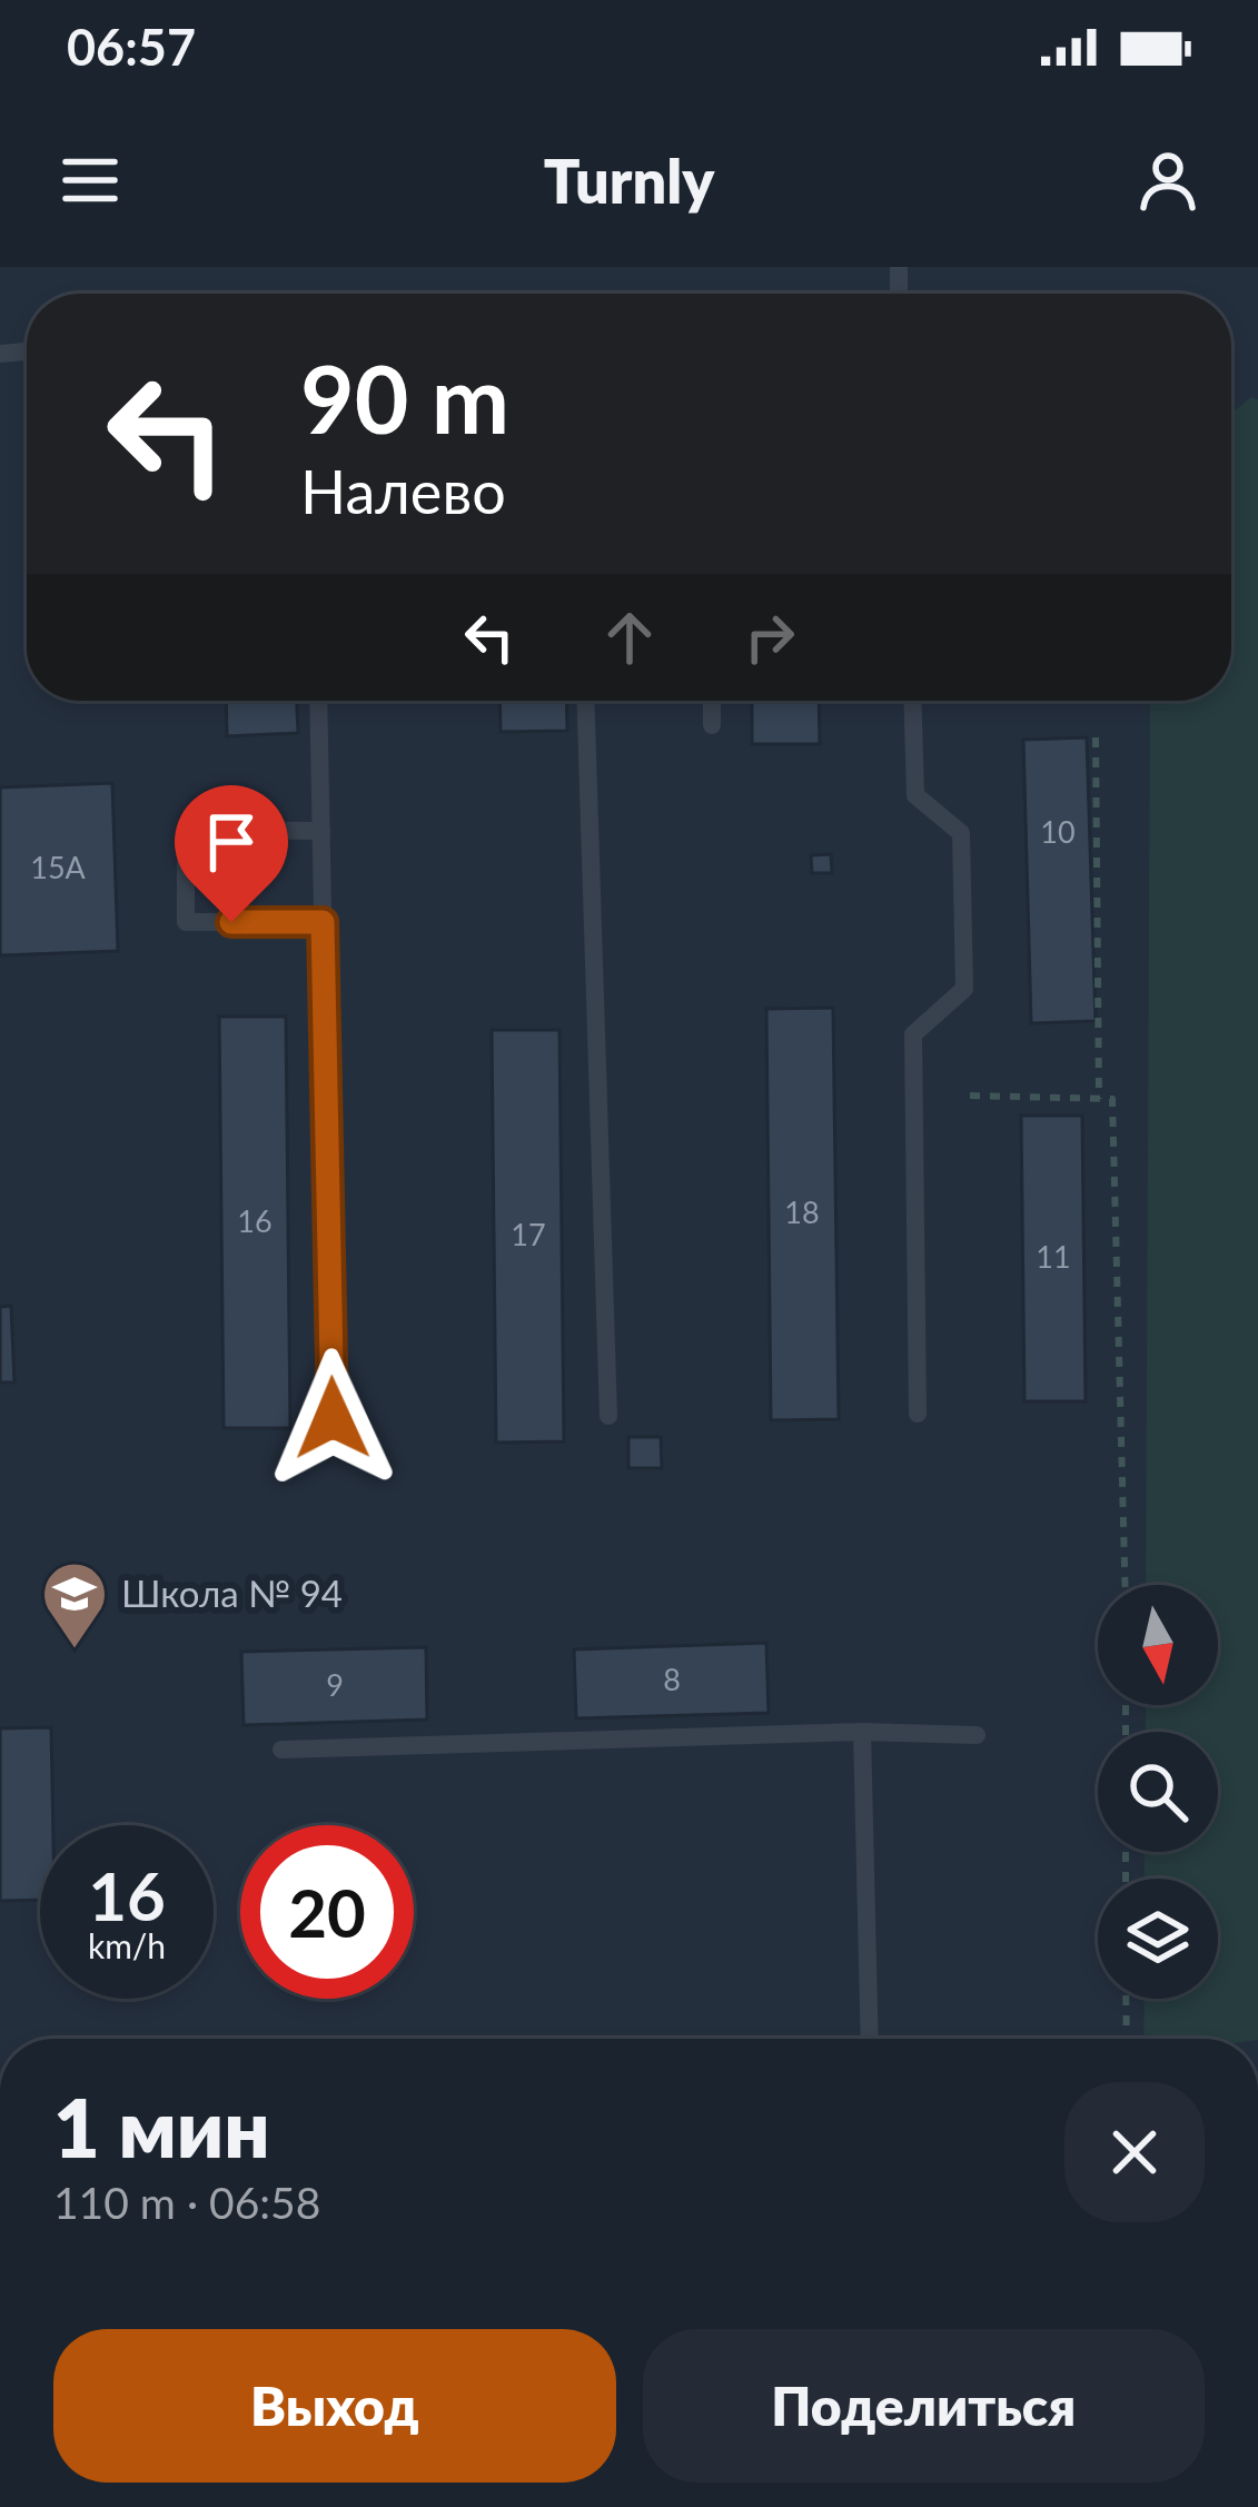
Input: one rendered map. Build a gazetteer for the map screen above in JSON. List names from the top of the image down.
{
  "places": {
    "school or university": ["Школа № 94"]
  },
  "house_numbers": [
    "10",
    "15А",
    "18",
    "16",
    "17",
    "11",
    "8",
    "9"
  ],
  "north": "bottom",
  "page": {
    "status": "06:57",
    "header": "Turnly",
    "turn": ["90 m", "Налево"],
    "speed": "16 km/h",
    "limit": "20",
    "heading": ["1 мин", "110 m · 06:58"],
    "buttons": ["Выход", "Поделиться"]
  }
}
